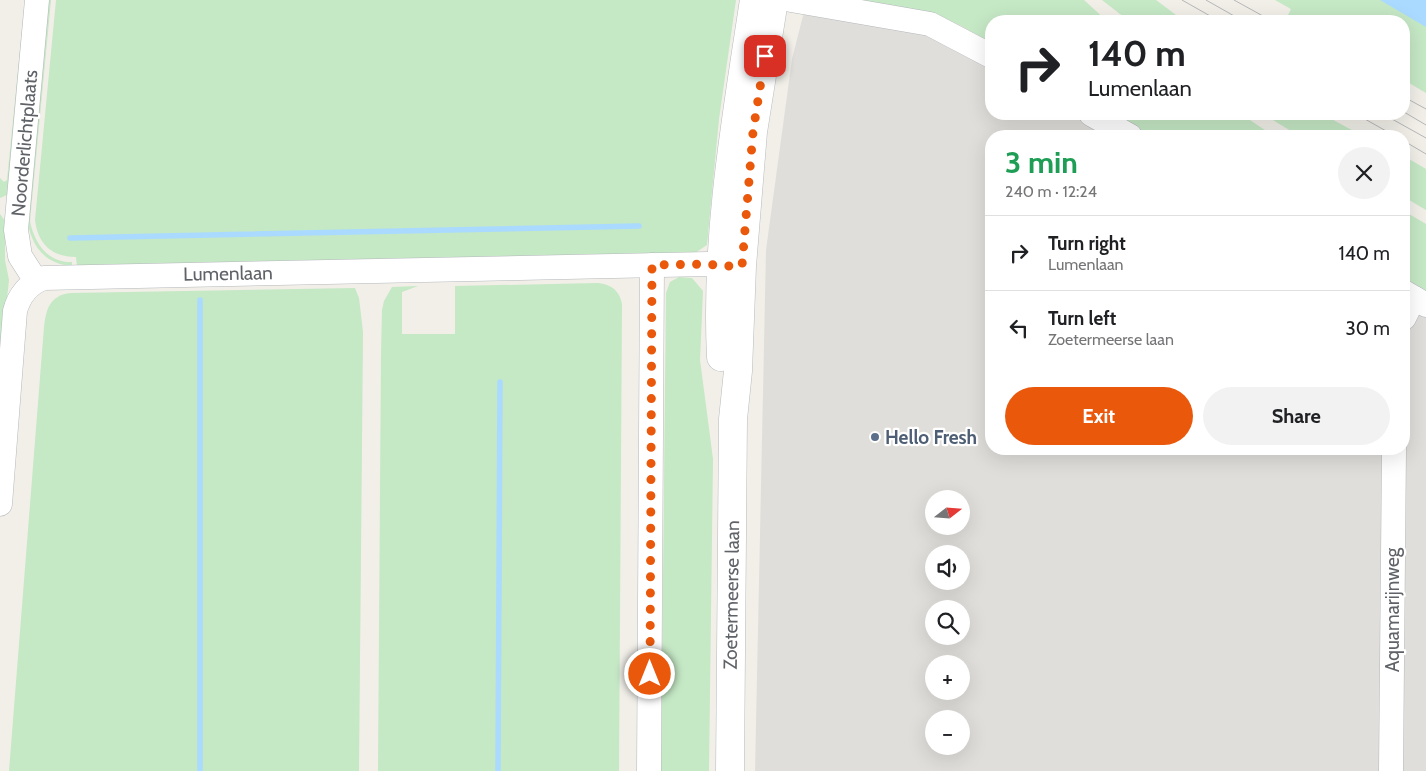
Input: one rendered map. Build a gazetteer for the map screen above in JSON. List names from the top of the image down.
{
  "streets": {
    "street": [
      "Noorderlichtplaats",
      "Lumenlaan",
      "Zoetermeerse laan",
      "Aquamarijnweg"
    ]
  },
  "crossings": [
    ["Noorderlichtplaats", "Lumenlaan"],
    ["Lumenlaan", "Zoetermeerse laan"]
  ],
  "places": ["Hello Fresh"],
  "north": "right",
  "page": {
    "turn": ["140 m", "Lumenlaan"],
    "heading": ["3 min", "240 m · 12:24"],
    "list": [
      {
        "name": "Turn right",
        "note": "Lumenlaan",
        "value": "140 m"
      },
      {
        "name": "Turn left",
        "note": "Zoetermeerse laan",
        "value": "30 m"
      }
    ],
    "buttons": ["Exit", "Share"],
    "map_buttons": ["+", "−"]
  }
}
